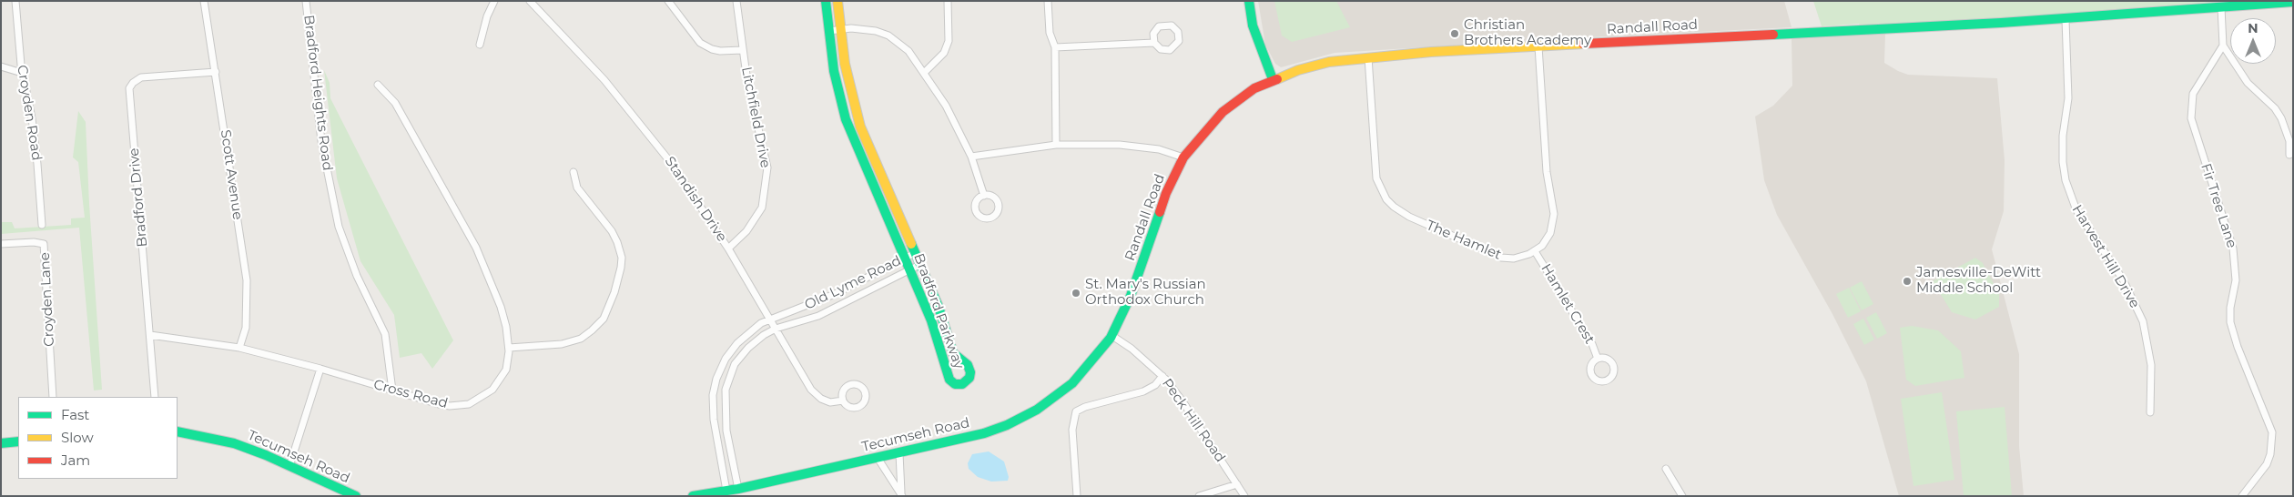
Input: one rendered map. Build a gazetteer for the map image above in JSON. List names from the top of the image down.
{
  "streets": {
    "street": [
      "Randall Road",
      "Bradford Heights Road",
      "Croyden Road",
      "Litchfield Drive",
      "Scott Avenue",
      "Bradford Drive",
      "Standish Drive",
      "Fir Tree Lane",
      "The Hamlet",
      "Harvest Hill Drive",
      "Old Lyme Road",
      "Croyden Lane",
      "Hamlet Crest",
      "Bradford Parkway",
      "Cross Road",
      "Peck Hill Road",
      "Tecumseh Road"
    ]
  },
  "crossings": [
    ["Randall Road", "The Hamlet"],
    ["Randall Road", "Harvest Hill Drive"],
    ["Randall Road", "Peck Hill Road"],
    ["Randall Road", "Tecumseh Road"],
    ["Bradford Heights Road", "Cross Road"],
    ["Litchfield Drive", "Standish Drive"],
    ["Scott Avenue", "Bradford Drive"],
    ["Scott Avenue", "Cross Road"],
    ["Bradford Drive", "Cross Road"],
    ["Standish Drive", "Old Lyme Road"],
    ["The Hamlet", "Hamlet Crest"],
    ["Old Lyme Road", "Bradford Parkway"],
    ["Old Lyme Road", "Tecumseh Road"],
    ["Peck Hill Road", "Tecumseh Road"]
  ],
  "places": ["Christian Brothers Academy", "Jamesville-DeWitt Middle School", "St. Mary's Russian Orthodox Church"],
  "legend": ["Fast", "Slow", "Jam"],
  "north": "top"
}
